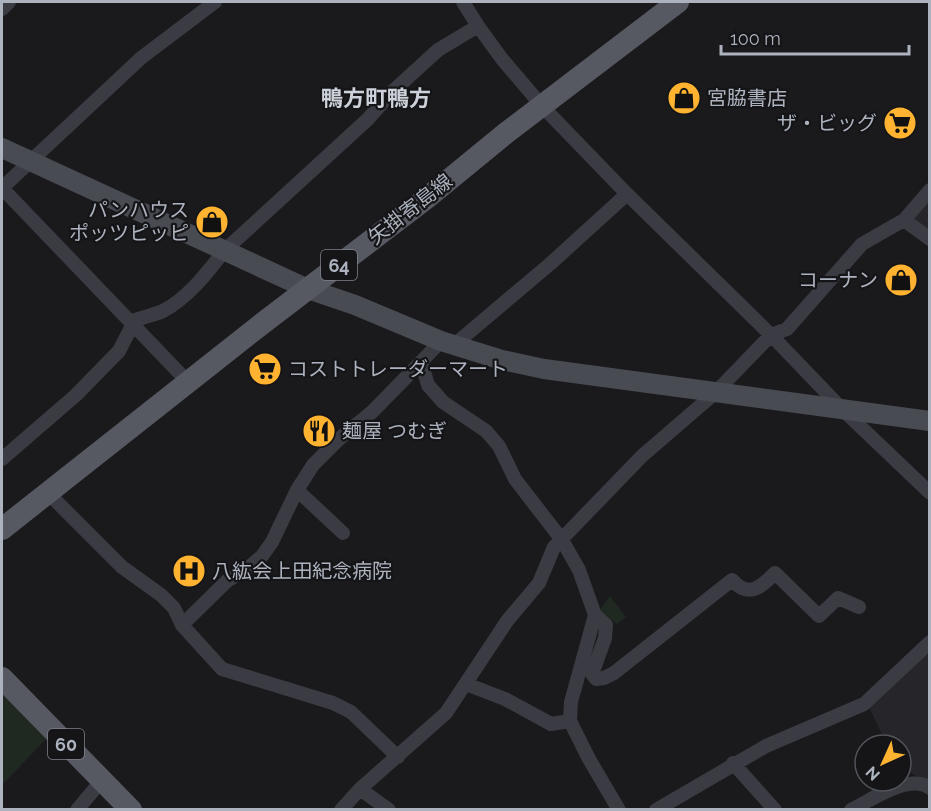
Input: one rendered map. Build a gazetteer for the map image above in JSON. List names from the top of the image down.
{
  "streets": {
    "main road": ["矢掛寄島線", "64", "60"]
  },
  "districts": ["鴨方町鴨方"],
  "places": {
    "shop": ["宮脇書店", "パンハウス ポッツピッピ", "コーナン"],
    "supermarket": ["ザ・ビッグ", "コストトレーダーマート"],
    "restaurant": ["麺屋 つむぎ"],
    "hospital": ["八紘会上田紀念病院"]
  },
  "scale_bar": "100 m",
  "north": "bottom left"
}
